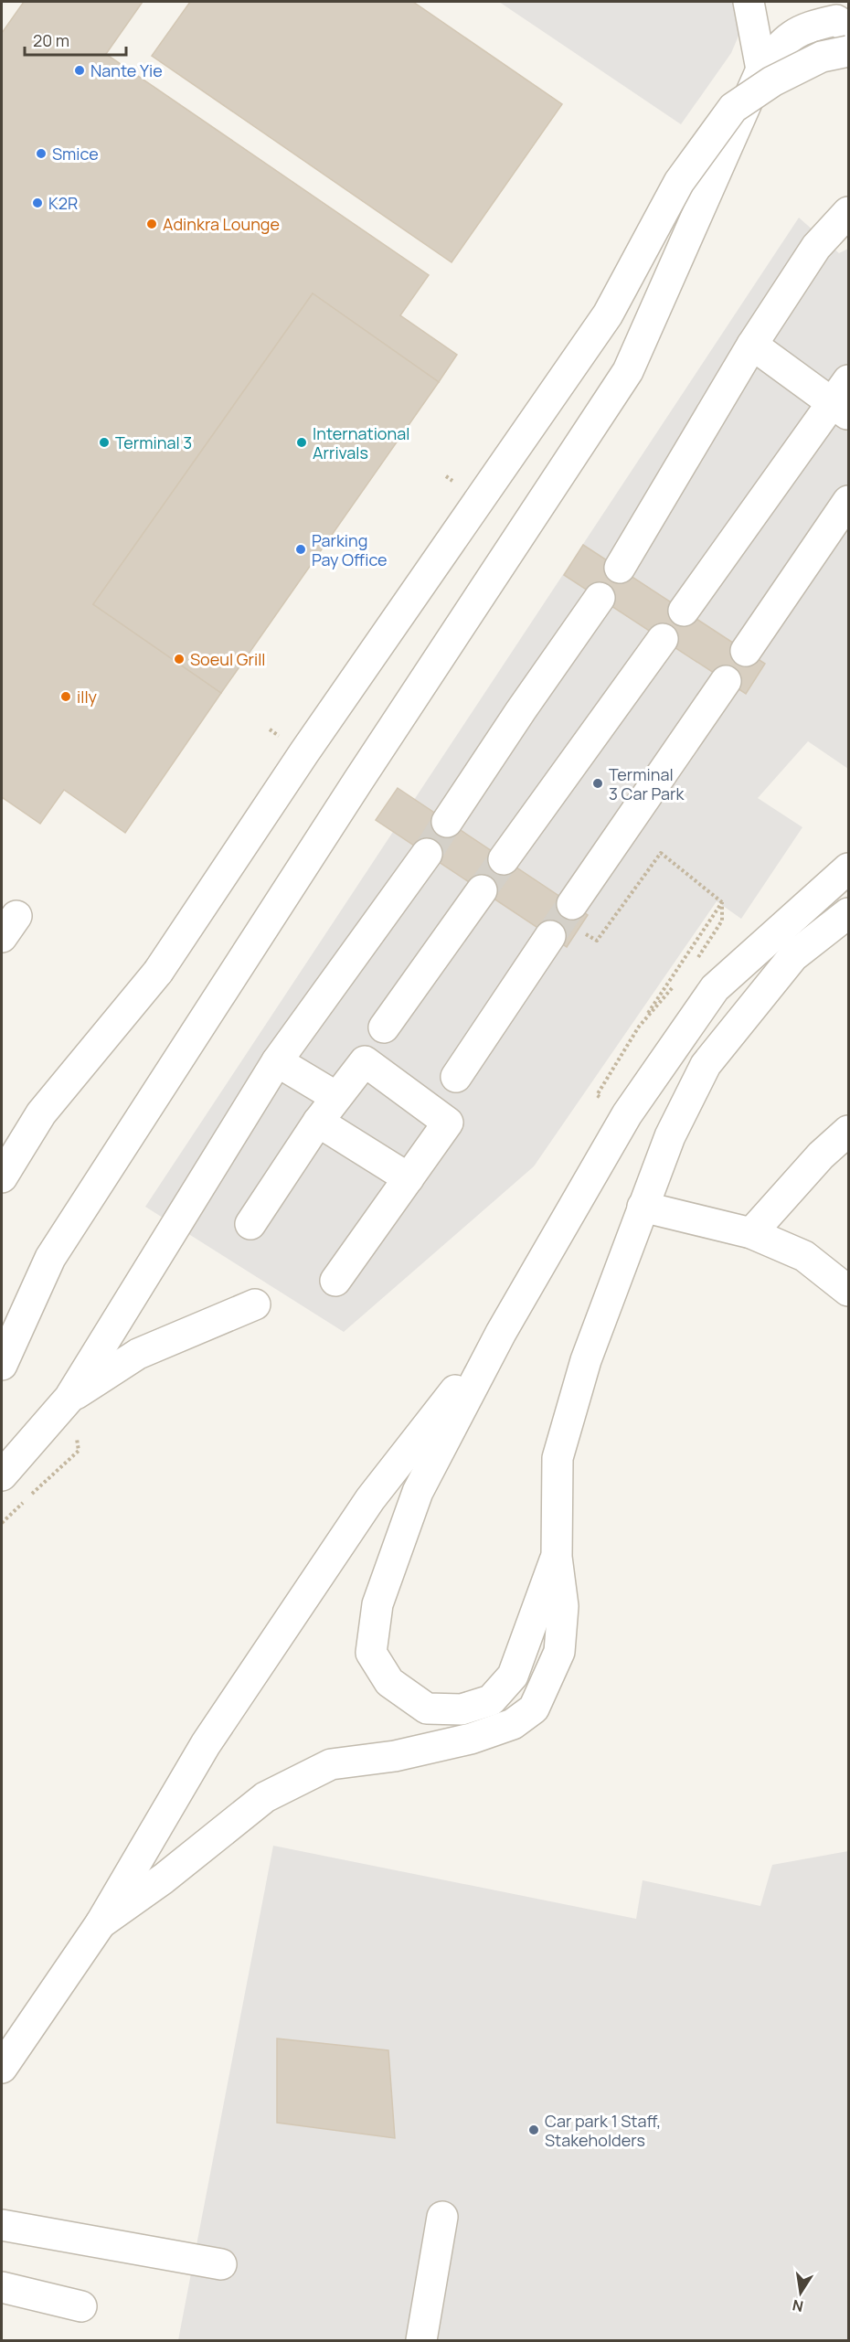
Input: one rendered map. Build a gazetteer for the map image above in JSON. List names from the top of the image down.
{
  "places": [
    "Nante Yie",
    "Smice",
    "K2R",
    "Adinkra Lounge",
    "Terminal 3",
    "International Arrivals",
    "Parking Pay Office",
    "Soeul Grill",
    "illy",
    "Terminal 3 Car Park",
    "Car park 1 Staff, Stakeholders"
  ],
  "scale_bar": "20 m",
  "north": "bottom"
}
